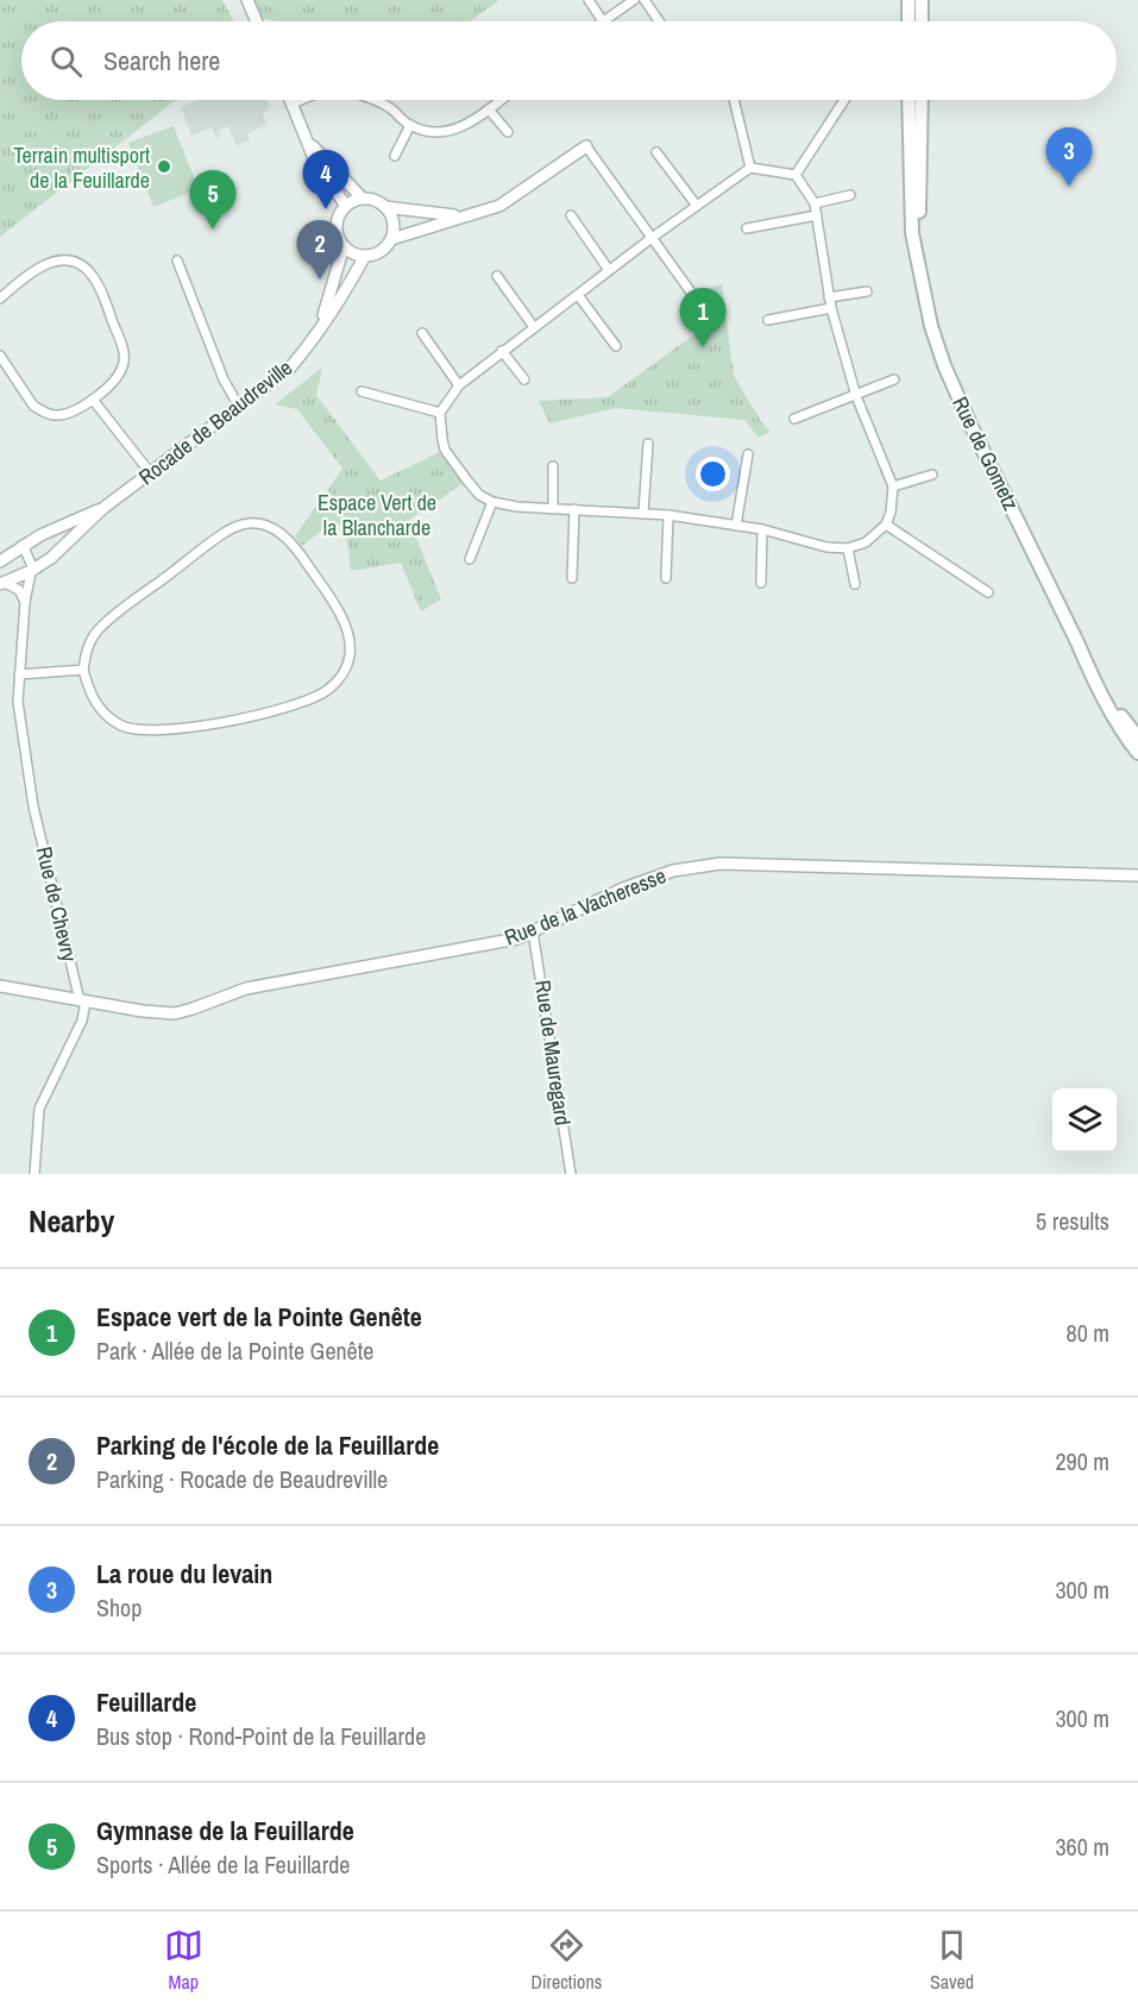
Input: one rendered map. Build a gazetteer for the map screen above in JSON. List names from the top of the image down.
{
  "streets": {
    "main road": ["Rue de Gometz"],
    "street": [
      "Rocade de Beaudreville",
      "Rue de Chevry",
      "Rue de la Vacheresse",
      "Rue de Mauregard"
    ]
  },
  "crossings": [
    ["Rocade de Beaudreville", "Rue de Chevry"],
    ["Rue de Chevry", "Rue de la Vacheresse"],
    ["Rue de la Vacheresse", "Rue de Mauregard"]
  ],
  "parks": ["Espace Vert de la Blancharde"],
  "places": ["Terrain multisport de la Feuillarde"],
  "page": {
    "search": "Search here",
    "pins": [
      "3",
      "4",
      "5",
      "2",
      "1"
    ],
    "heading": ["Nearby", "5 results"],
    "list": [
      {
        "mark": "1",
        "name": "Espace vert de la Pointe Genête",
        "note": "Park · Allée de la Pointe Genête",
        "value": "80 m"
      },
      {
        "mark": "2",
        "name": "Parking de l'école de la Feuillarde",
        "note": "Parking · Rocade de Beaudreville",
        "value": "290 m"
      },
      {
        "mark": "3",
        "name": "La roue du levain",
        "note": "Shop",
        "value": "300 m"
      },
      {
        "mark": "4",
        "name": "Feuillarde",
        "note": "Bus stop · Rond-Point de la Feuillarde",
        "value": "300 m"
      },
      {
        "mark": "5",
        "name": "Gymnase de la Feuillarde",
        "note": "Sports · Allée de la Feuillarde",
        "value": "360 m"
      }
    ],
    "nav": ["Map", "Directions", "Saved"]
  }
}
